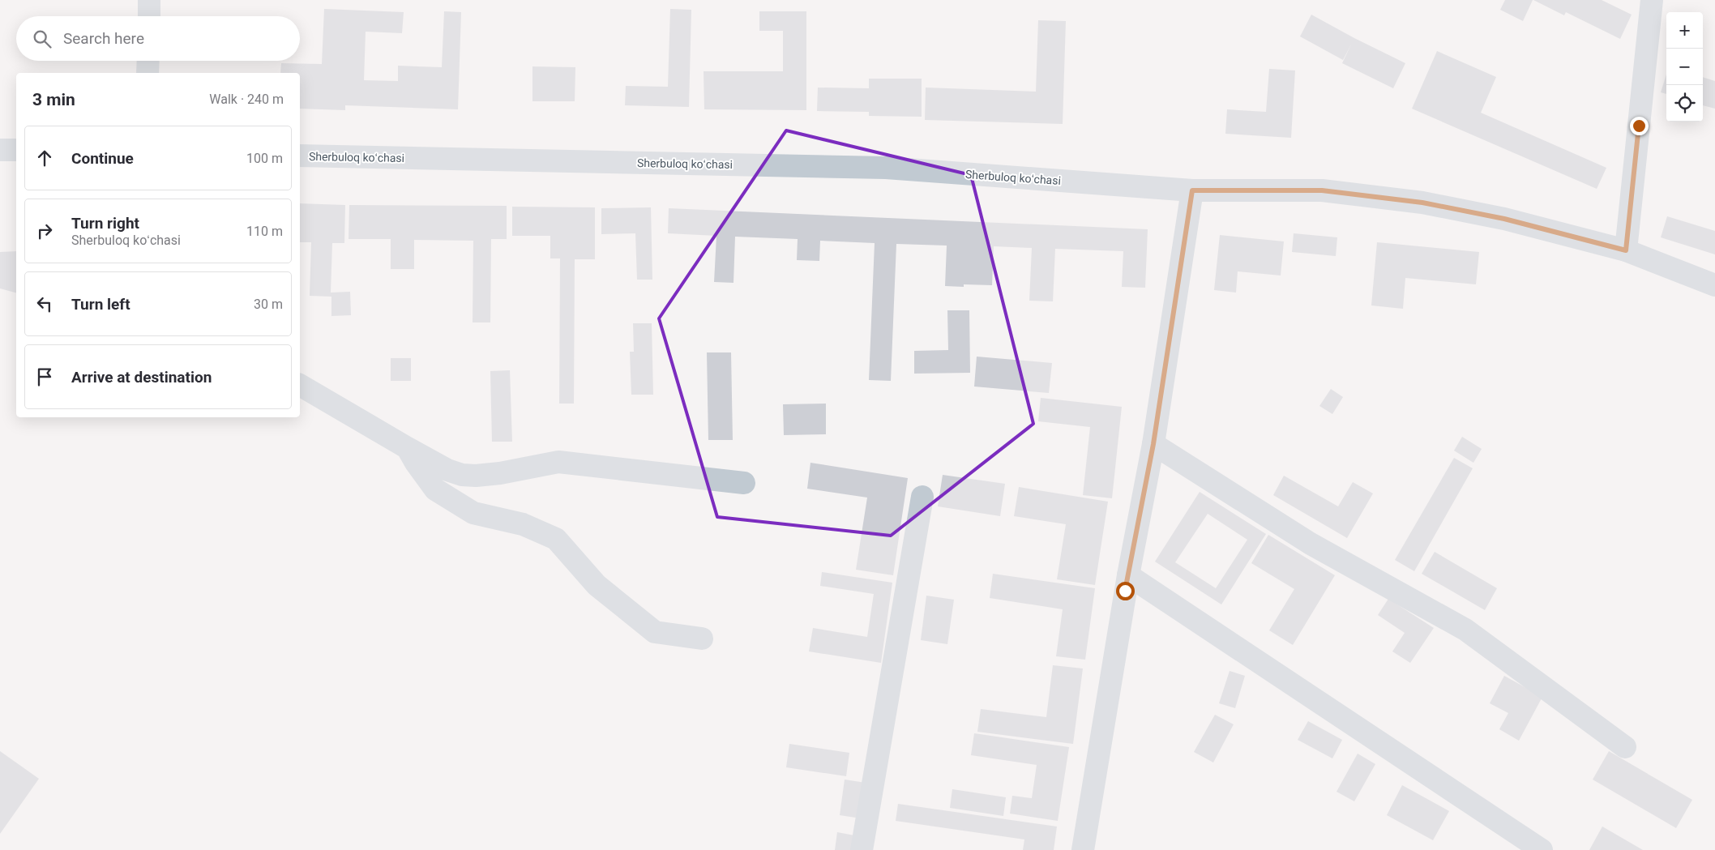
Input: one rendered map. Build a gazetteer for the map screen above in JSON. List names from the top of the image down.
{
  "streets": {
    "street": ["Sherbuloq koʻchasi"]
  },
  "page": {
    "map_buttons": ["+", "−"],
    "search": "Search here",
    "heading": ["3 min", "Walk · 240 m"],
    "list": [
      ["Continue", "100 m"],
      ["Turn right", "Sherbuloq koʻchasi", "110 m"],
      ["Turn left", "30 m"],
      "Arrive at destination"
    ]
  }
}
